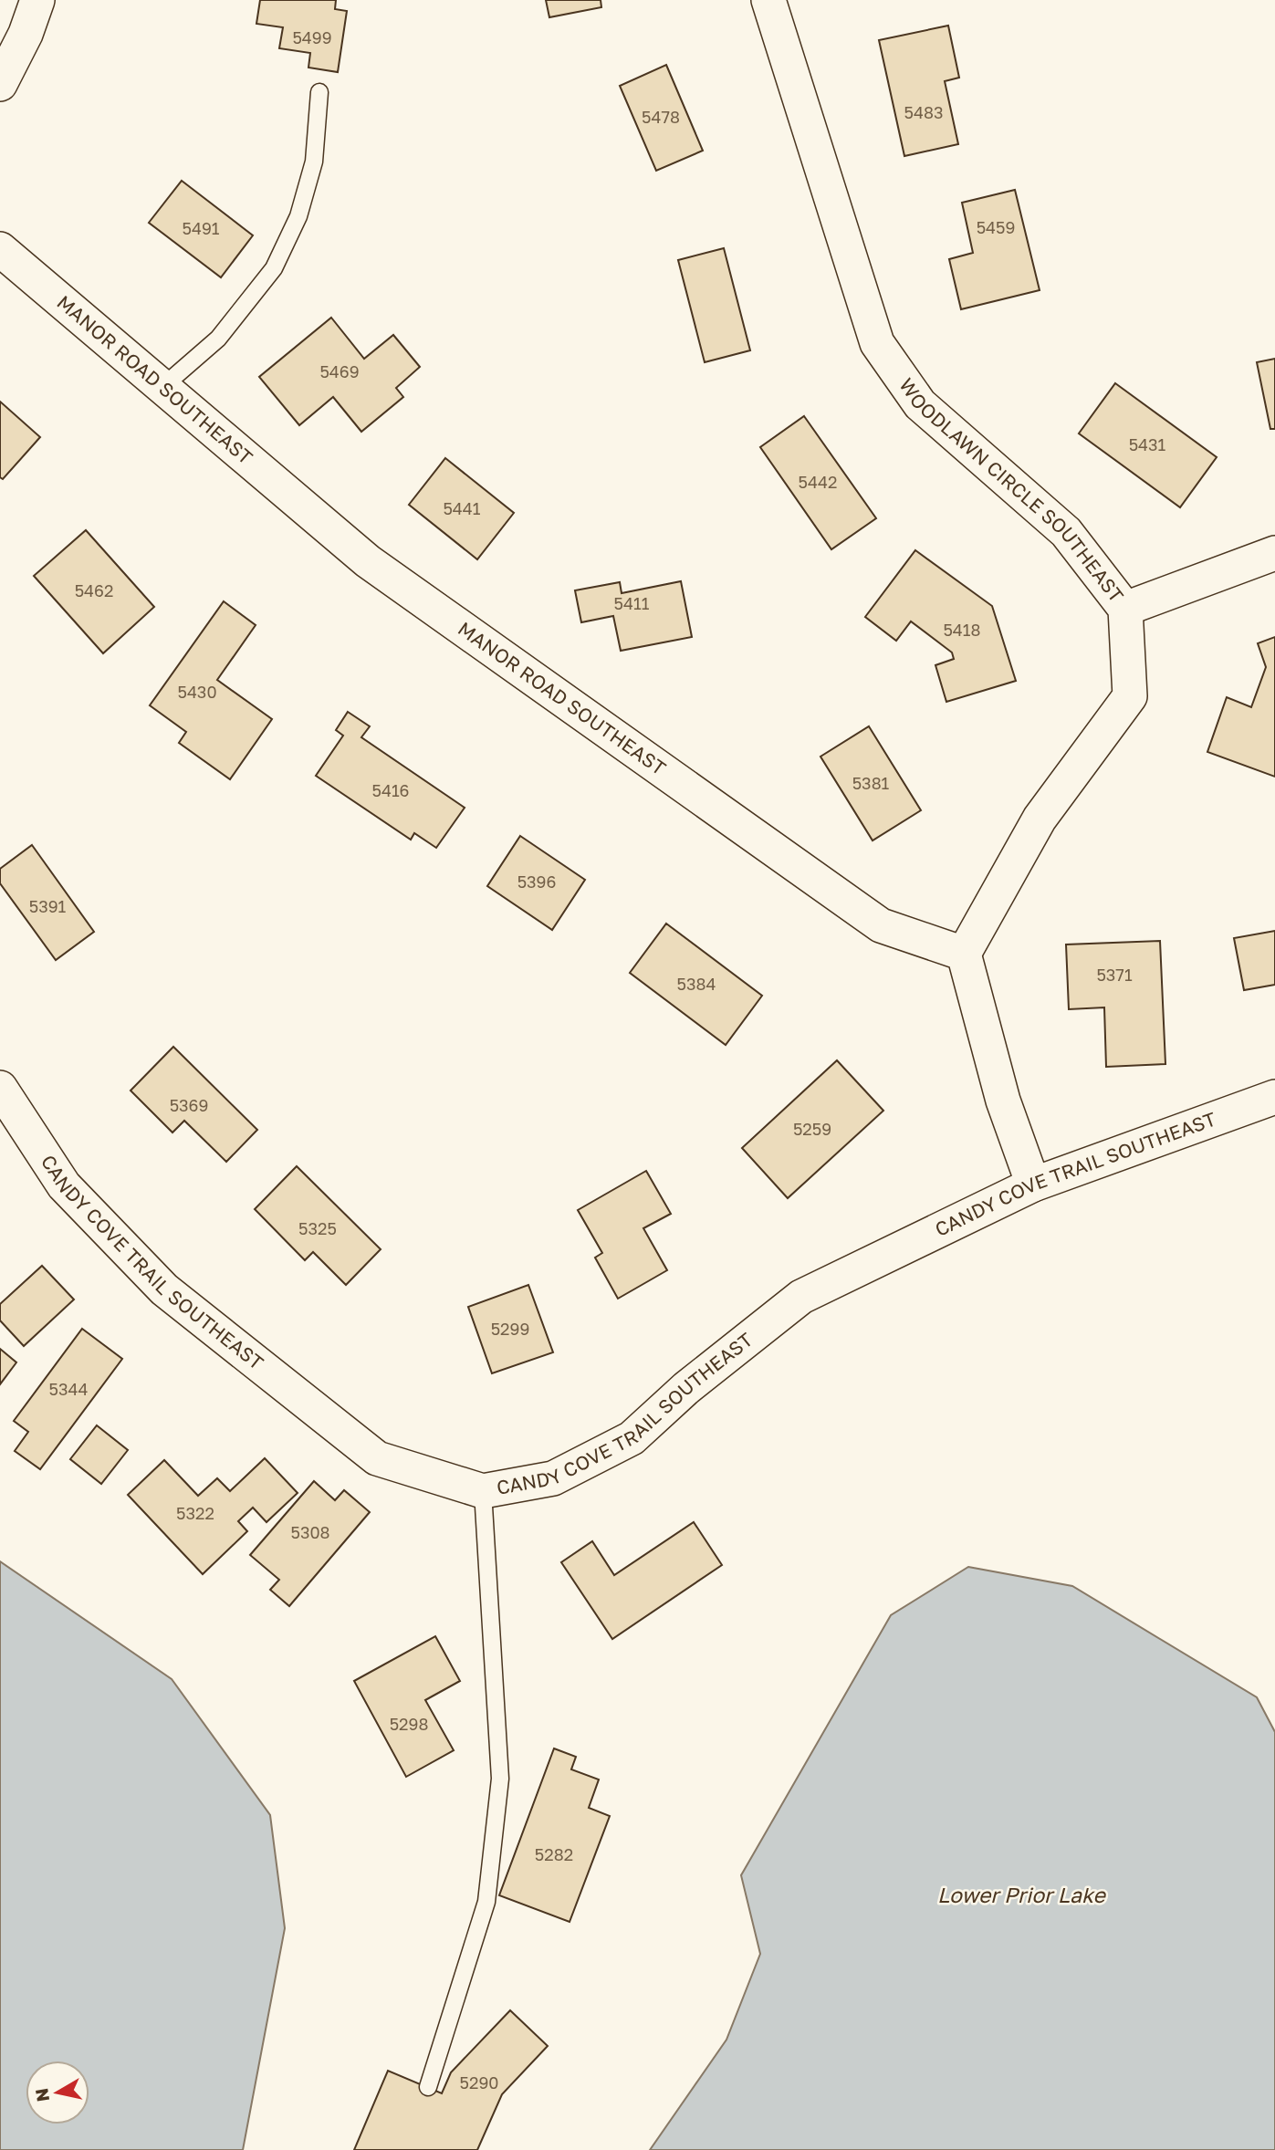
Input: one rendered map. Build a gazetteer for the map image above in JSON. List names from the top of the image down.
{
  "streets": {
    "street": ["MANOR ROAD SOUTHEAST", "WOODLAWN CIRCLE SOUTHEAST", "CANDY COVE TRAIL SOUTHEAST"]
  },
  "crossings": [
    ["MANOR ROAD SOUTHEAST", "WOODLAWN CIRCLE SOUTHEAST"]
  ],
  "water": ["Lower Prior Lake"],
  "house_numbers": [
    "5499",
    "5483",
    "5478",
    "5459",
    "5491",
    "5469",
    "5431",
    "5442",
    "5441",
    "5462",
    "5411",
    "5418",
    "5430",
    "5381",
    "5416",
    "5396",
    "5391",
    "5371",
    "5384",
    "5369",
    "5259",
    "5325",
    "5299",
    "5344",
    "5322",
    "5308",
    "5298",
    "5282",
    "5290"
  ],
  "north": "left"
}
